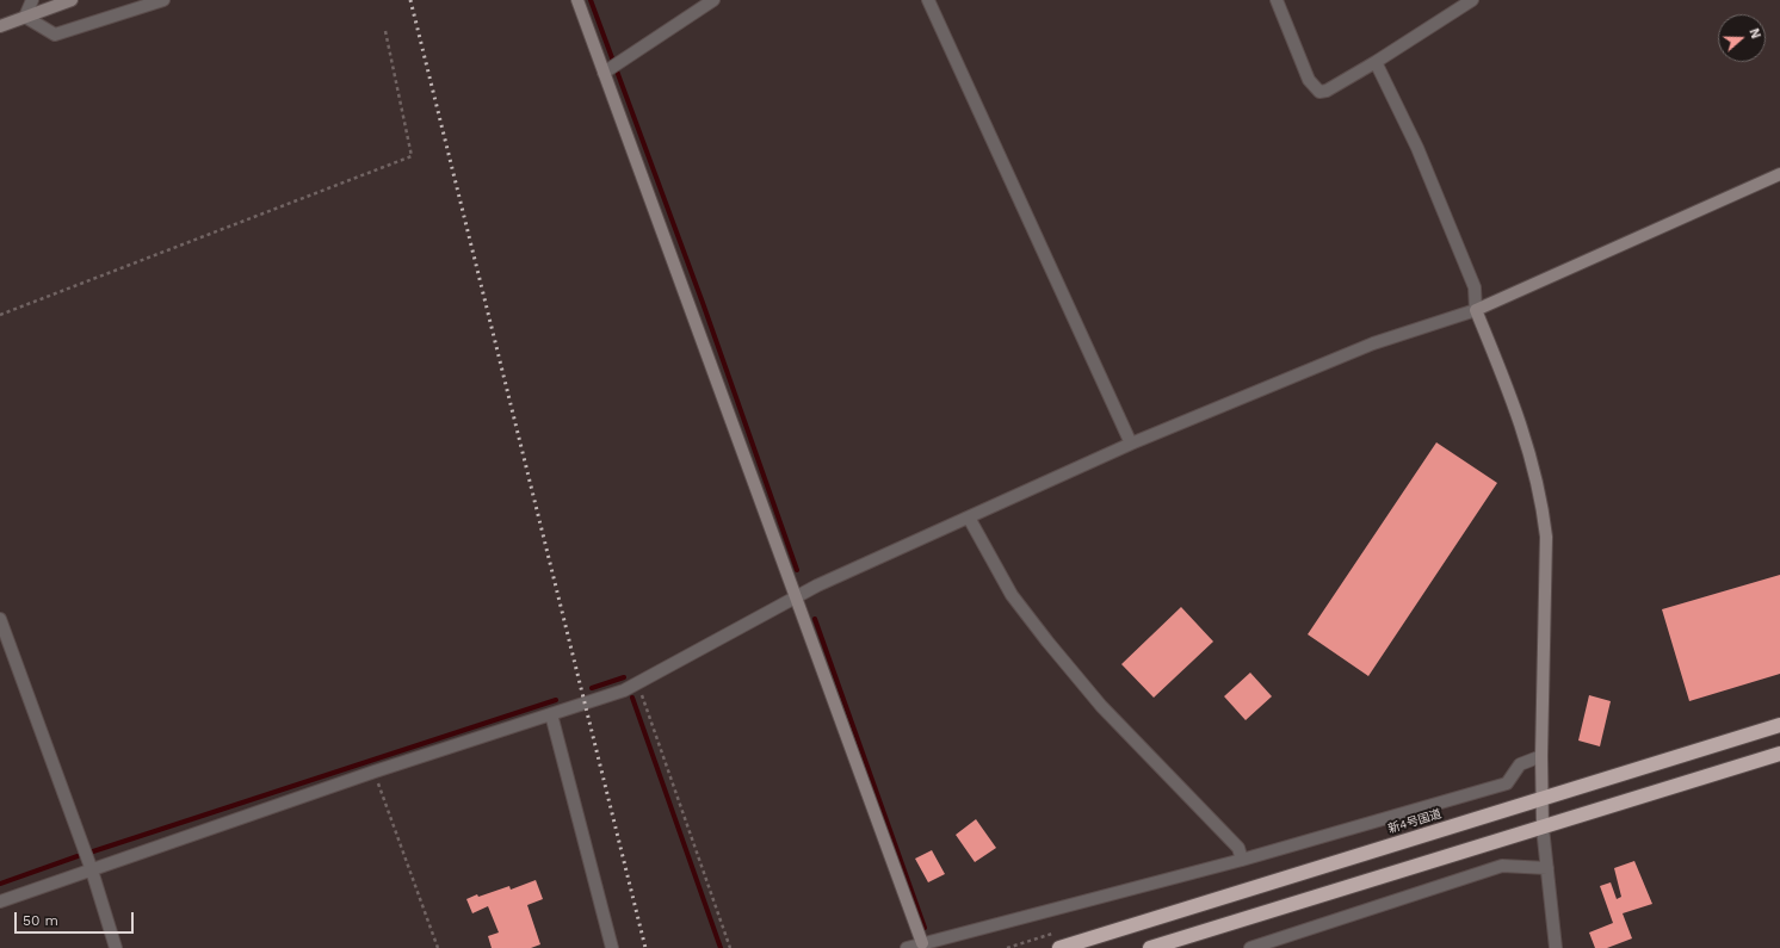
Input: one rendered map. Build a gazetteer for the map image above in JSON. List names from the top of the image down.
{
  "streets": {
    "highway": ["新4号国道"]
  },
  "scale_bar": "50 m",
  "north": "right"
}
